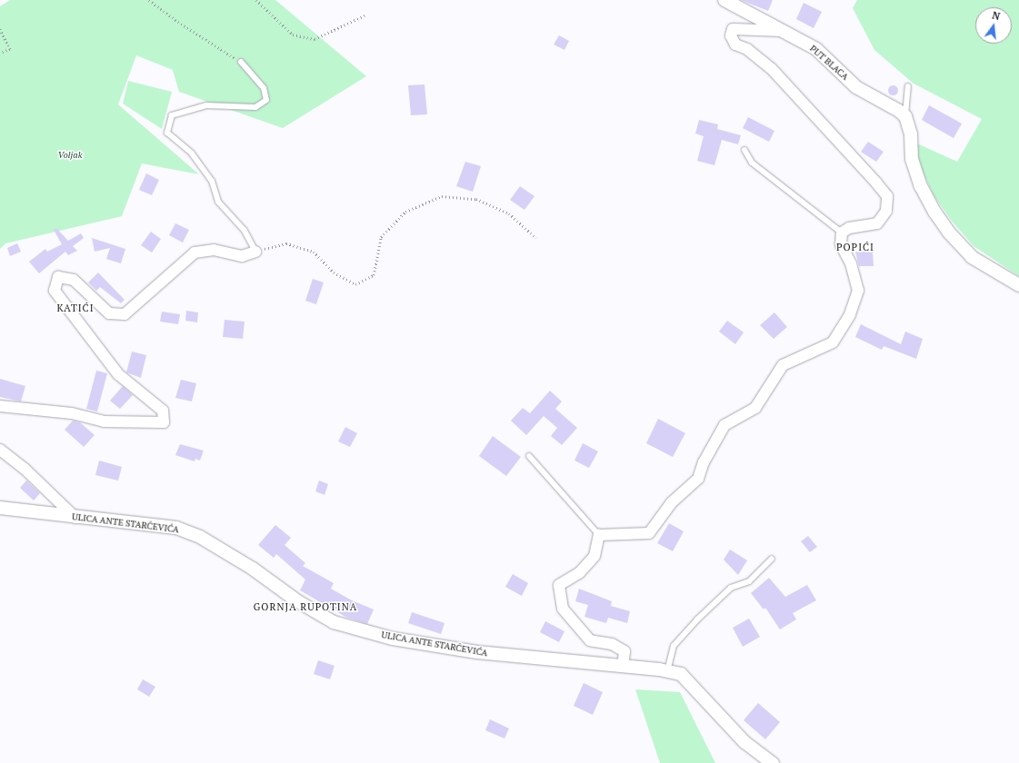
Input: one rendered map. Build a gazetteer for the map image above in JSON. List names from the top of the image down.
{
  "streets": {
    "street": ["PUT BLACA", "ULICA ANTE STARČEVIĆA"]
  },
  "districts": ["POPIĆI", "KATIĆI", "GORNJA RUPOTINA"],
  "parks": ["Voljak"],
  "north": "top"
}
